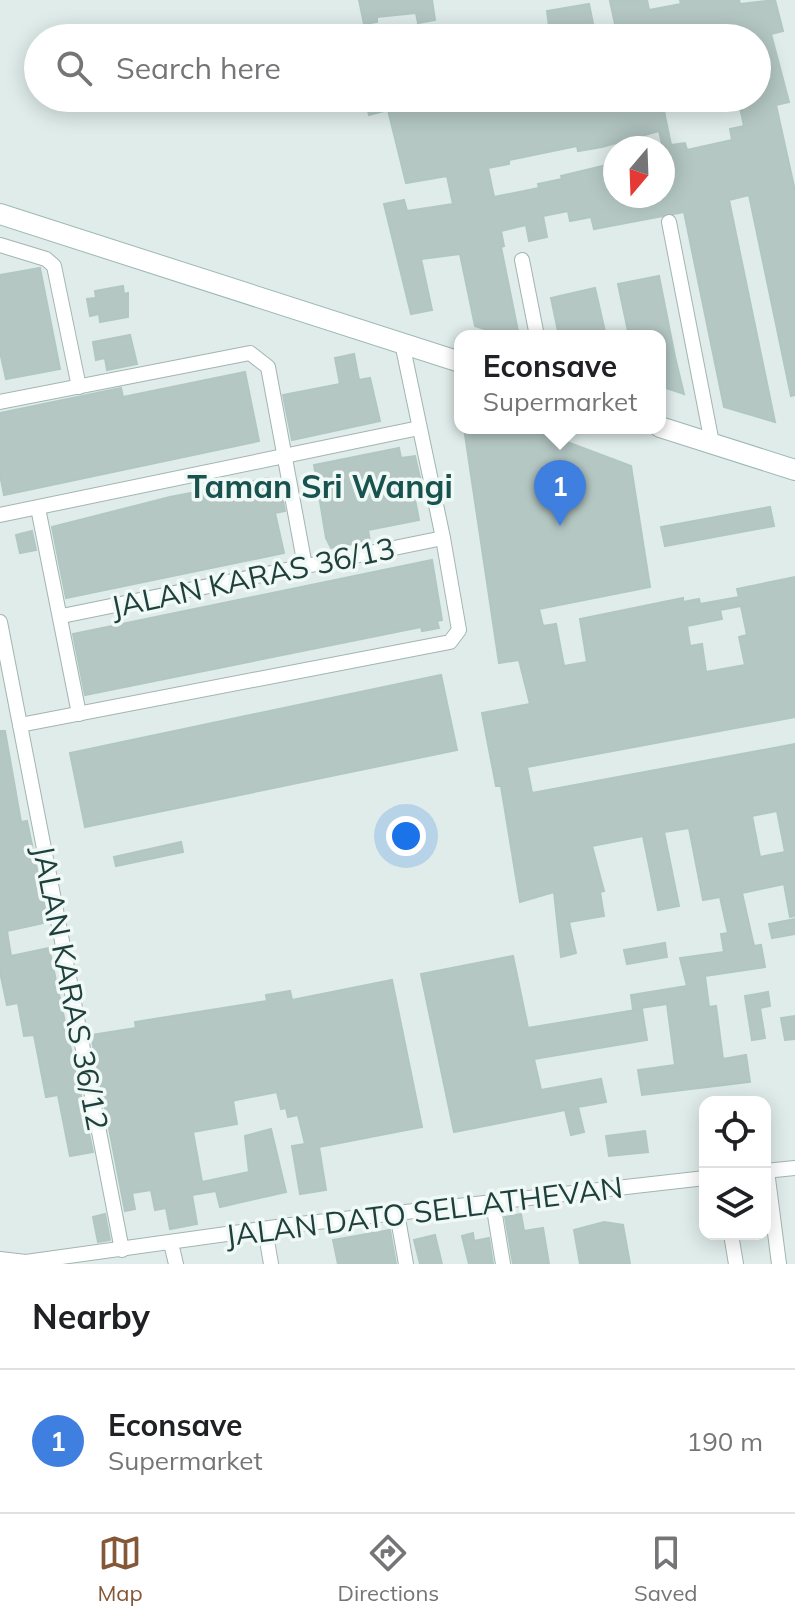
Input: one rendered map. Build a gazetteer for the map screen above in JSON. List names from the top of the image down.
{
  "streets": {
    "street": ["JALAN KARAS 36/13", "JALAN KARAS 36/12", "JALAN DATO SELLATHEVAN"]
  },
  "crossings": [
    ["JALAN KARAS 36/12", "JALAN DATO SELLATHEVAN"]
  ],
  "districts": ["Taman Sri Wangi"],
  "north": "bottom",
  "page": {
    "search": "Search here",
    "popup": ["Econsave", "Supermarket"],
    "pins": "1",
    "heading": "Nearby",
    "list": [
      {
        "mark": "1",
        "name": "Econsave",
        "note": "Supermarket",
        "value": "190 m"
      }
    ],
    "nav": ["Map", "Directions", "Saved"]
  }
}
